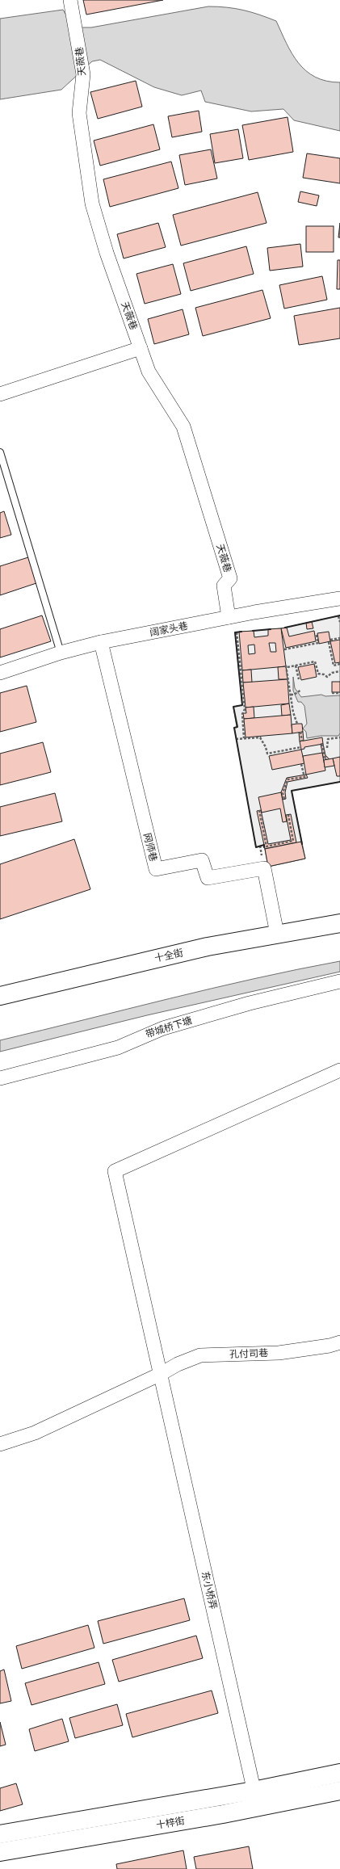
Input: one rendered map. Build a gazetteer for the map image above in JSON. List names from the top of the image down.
{
  "streets": {
    "street": [
      "天薇巷",
      "阔家头巷",
      "网师巷",
      "十全街",
      "带城桥下塘",
      "孔付司巷",
      "东小桥弄",
      "十梓街"
    ]
  },
  "crossings": [
    ["天薇巷", "阔家头巷"],
    ["阔家头巷", "网师巷"],
    ["网师巷", "十全街"],
    ["孔付司巷", "东小桥弄"],
    ["东小桥弄", "十梓街"]
  ]
}
